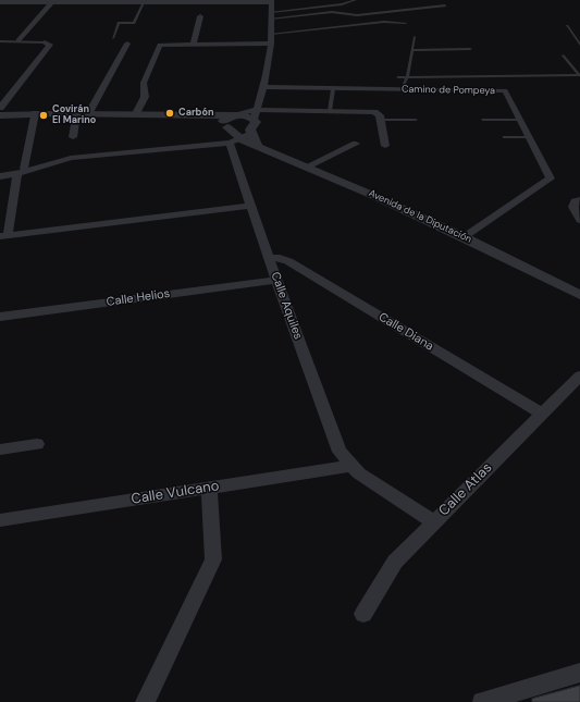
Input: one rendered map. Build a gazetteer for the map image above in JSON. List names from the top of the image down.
{
  "streets": {
    "street": [
      "Camino de Pompeya",
      "Avenida de la Diputación",
      "Calle Helios",
      "Calle Aquiles",
      "Calle Diana",
      "Calle Atlas",
      "Calle Vulcano"
    ]
  },
  "crossings": [
    ["Camino de Pompeya", "Avenida de la Diputación"],
    ["Avenida de la Diputación", "Calle Aquiles"],
    ["Calle Helios", "Calle Aquiles"],
    ["Calle Aquiles", "Calle Diana"],
    ["Calle Aquiles", "Calle Atlas"],
    ["Calle Aquiles", "Calle Vulcano"],
    ["Calle Diana", "Calle Atlas"]
  ],
  "places": ["Carbón", "Covirán El Marino"]
}
